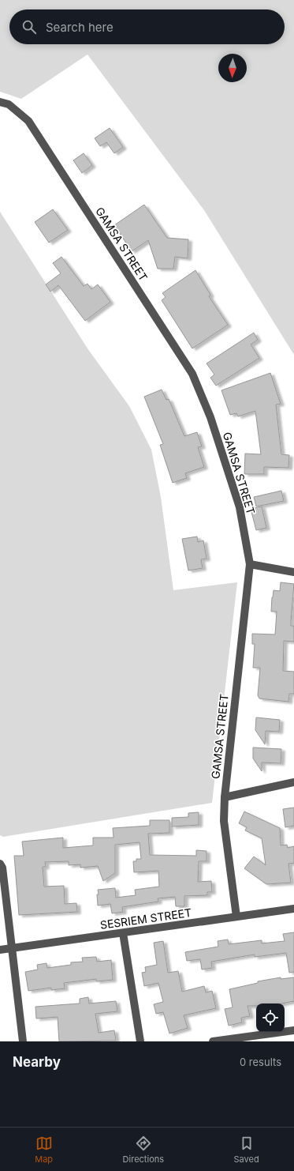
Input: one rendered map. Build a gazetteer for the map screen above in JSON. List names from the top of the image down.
{
  "streets": {
    "street": ["GAMSA STREET", "SESRIEM STREET"]
  },
  "crossings": [
    ["GAMSA STREET", "SESRIEM STREET"]
  ],
  "north": "bottom",
  "page": {
    "search": "Search here",
    "heading": ["Nearby", "0 results"],
    "nav": ["Map", "Directions", "Saved"]
  }
}
